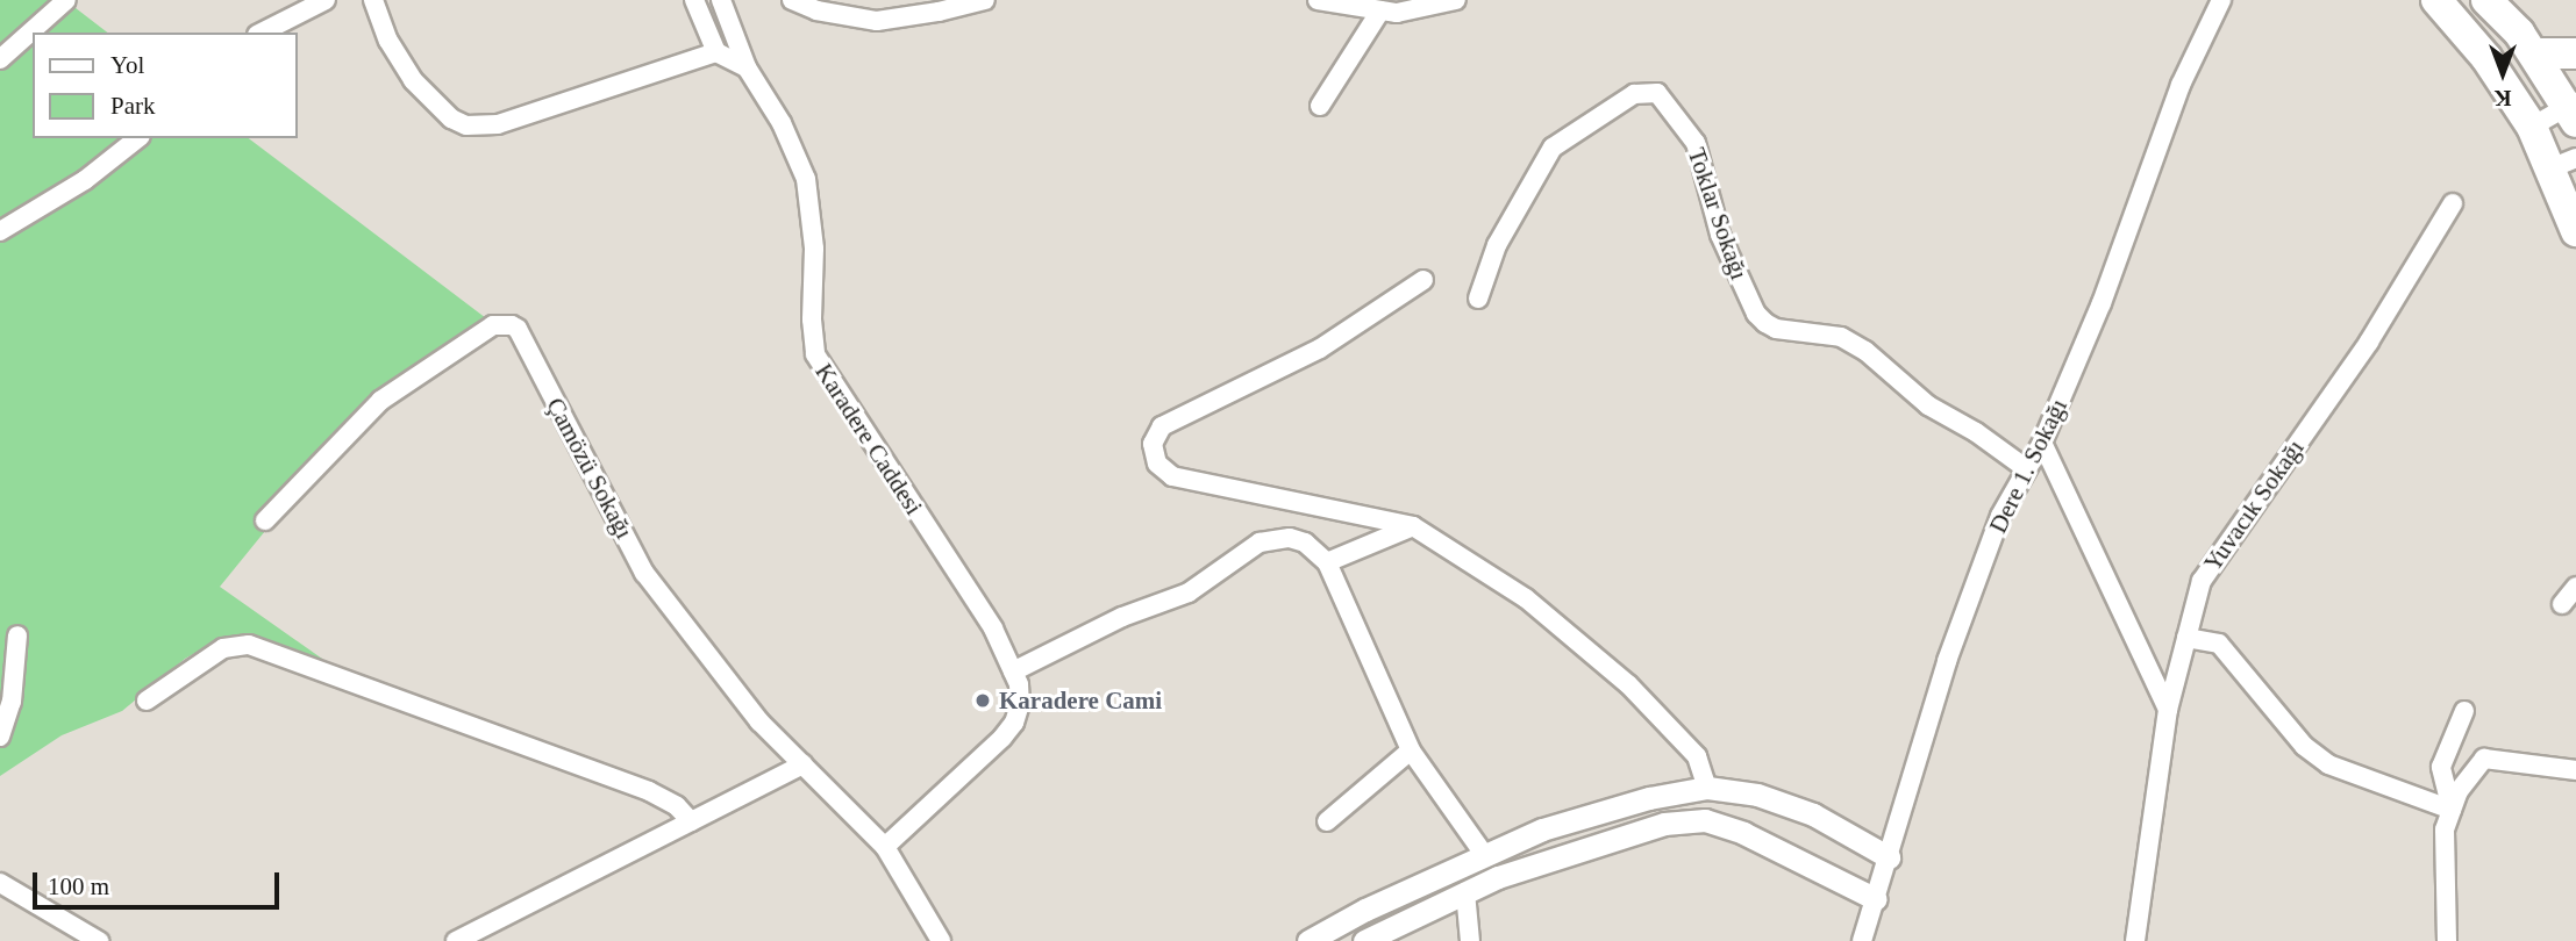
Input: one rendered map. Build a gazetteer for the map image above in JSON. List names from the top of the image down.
{
  "streets": {
    "street": [
      "Toklar Sokağı",
      "Karadere Caddesi",
      "Dere 1. Sokağı",
      "Çamözü Sokağı",
      "Yuvacık Sokağı"
    ]
  },
  "crossings": [
    ["Toklar Sokağı", "Dere 1. Sokağı"],
    ["Karadere Caddesi", "Çamözü Sokağı"]
  ],
  "places": ["Karadere Cami"],
  "legend": ["Yol", "Park"],
  "scale_bar": "100 m",
  "north": "bottom"
}
